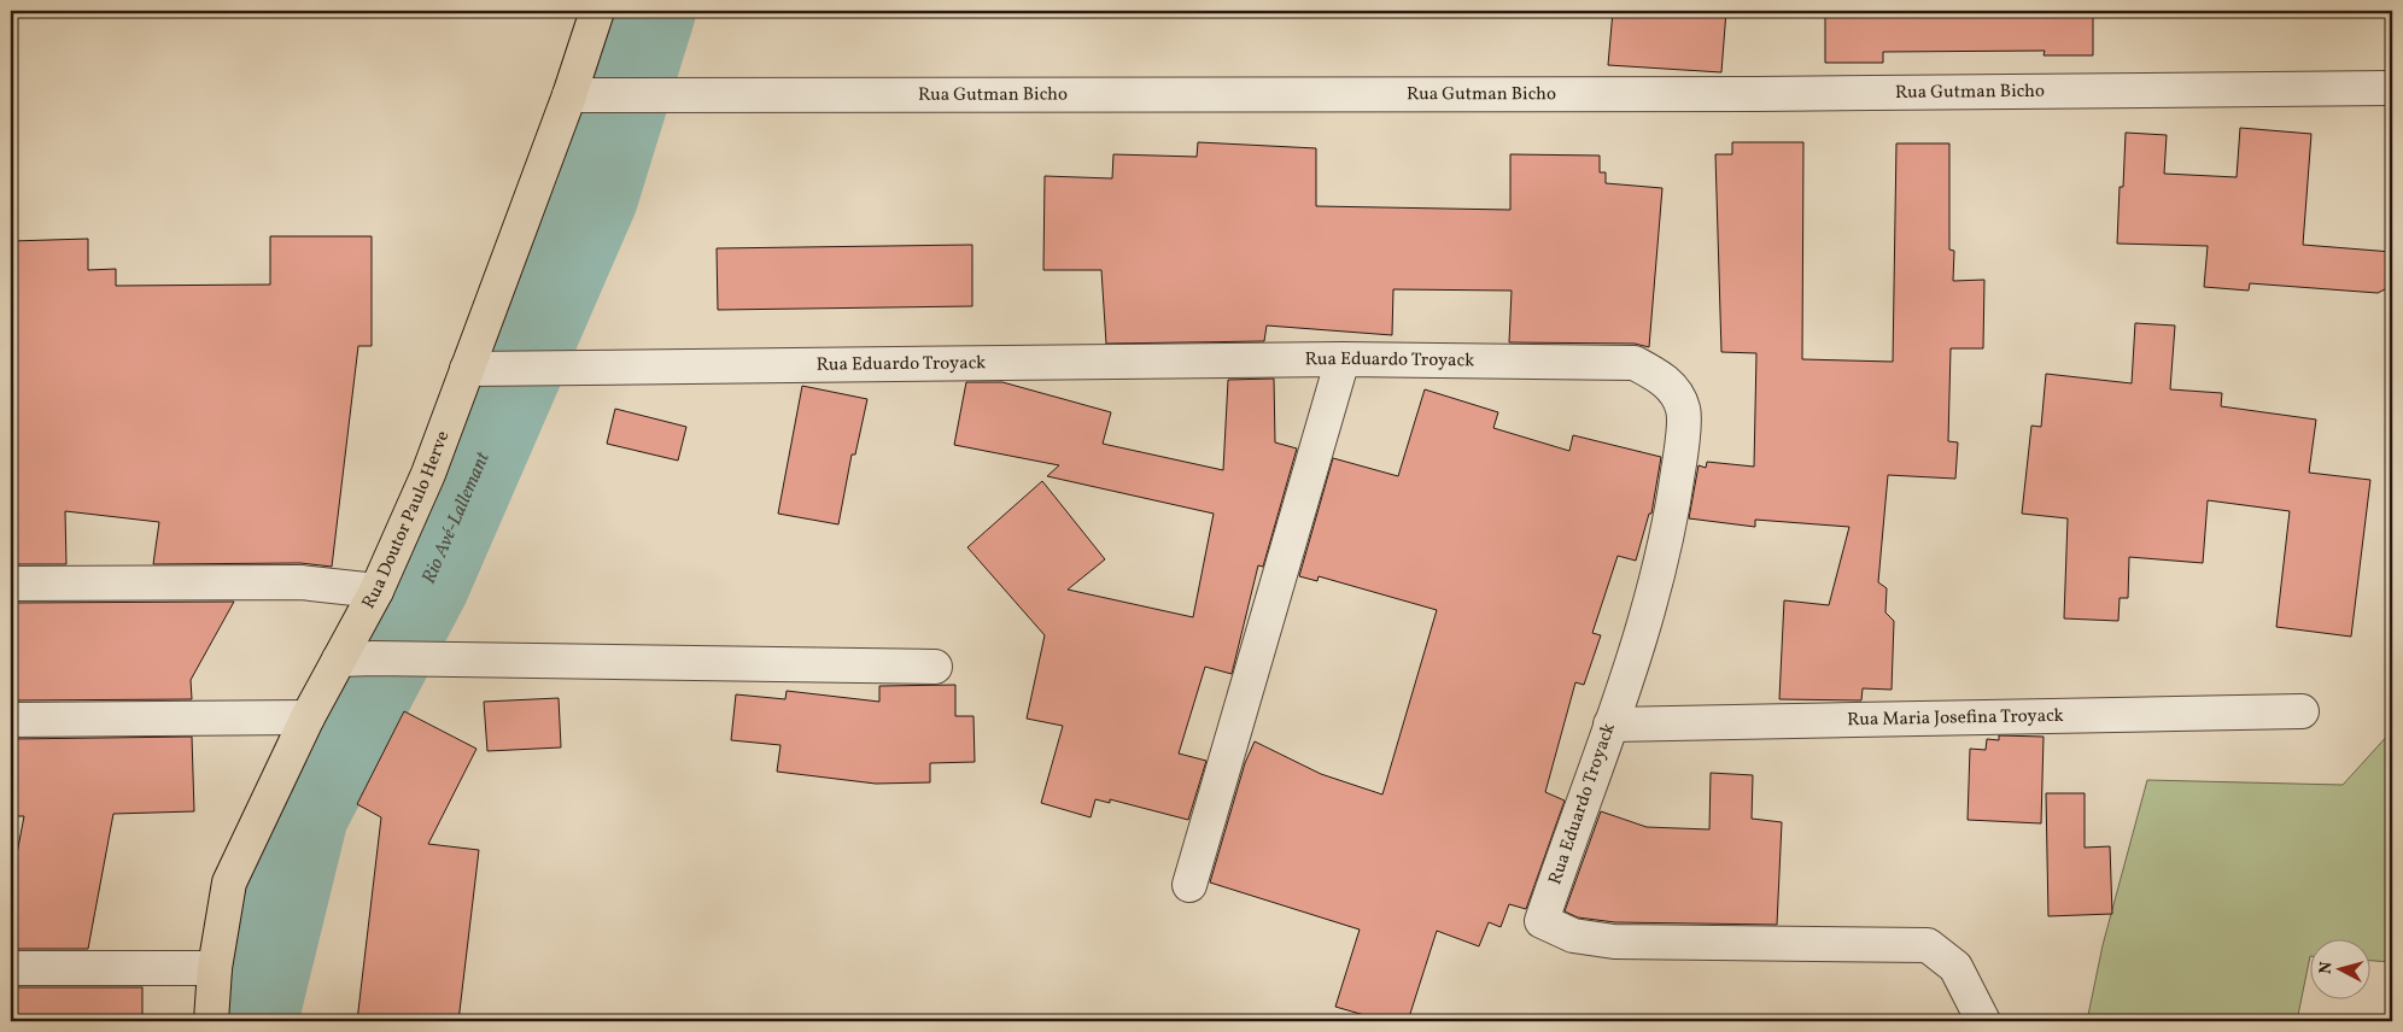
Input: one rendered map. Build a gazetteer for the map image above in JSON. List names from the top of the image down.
{
  "streets": {
    "main road": ["Rua Doutor Paulo Herve"],
    "street": ["Rua Gutman Bicho", "Rua Eduardo Troyack", "Rua Maria Josefina Troyack"]
  },
  "crossings": [
    ["Rua Gutman Bicho", "Rua Doutor Paulo Herve"],
    ["Rua Eduardo Troyack", "Rua Doutor Paulo Herve"],
    ["Rua Eduardo Troyack", "Rua Maria Josefina Troyack"]
  ],
  "water": ["Rio Avé‐Lallemant"],
  "north": "left"
}
